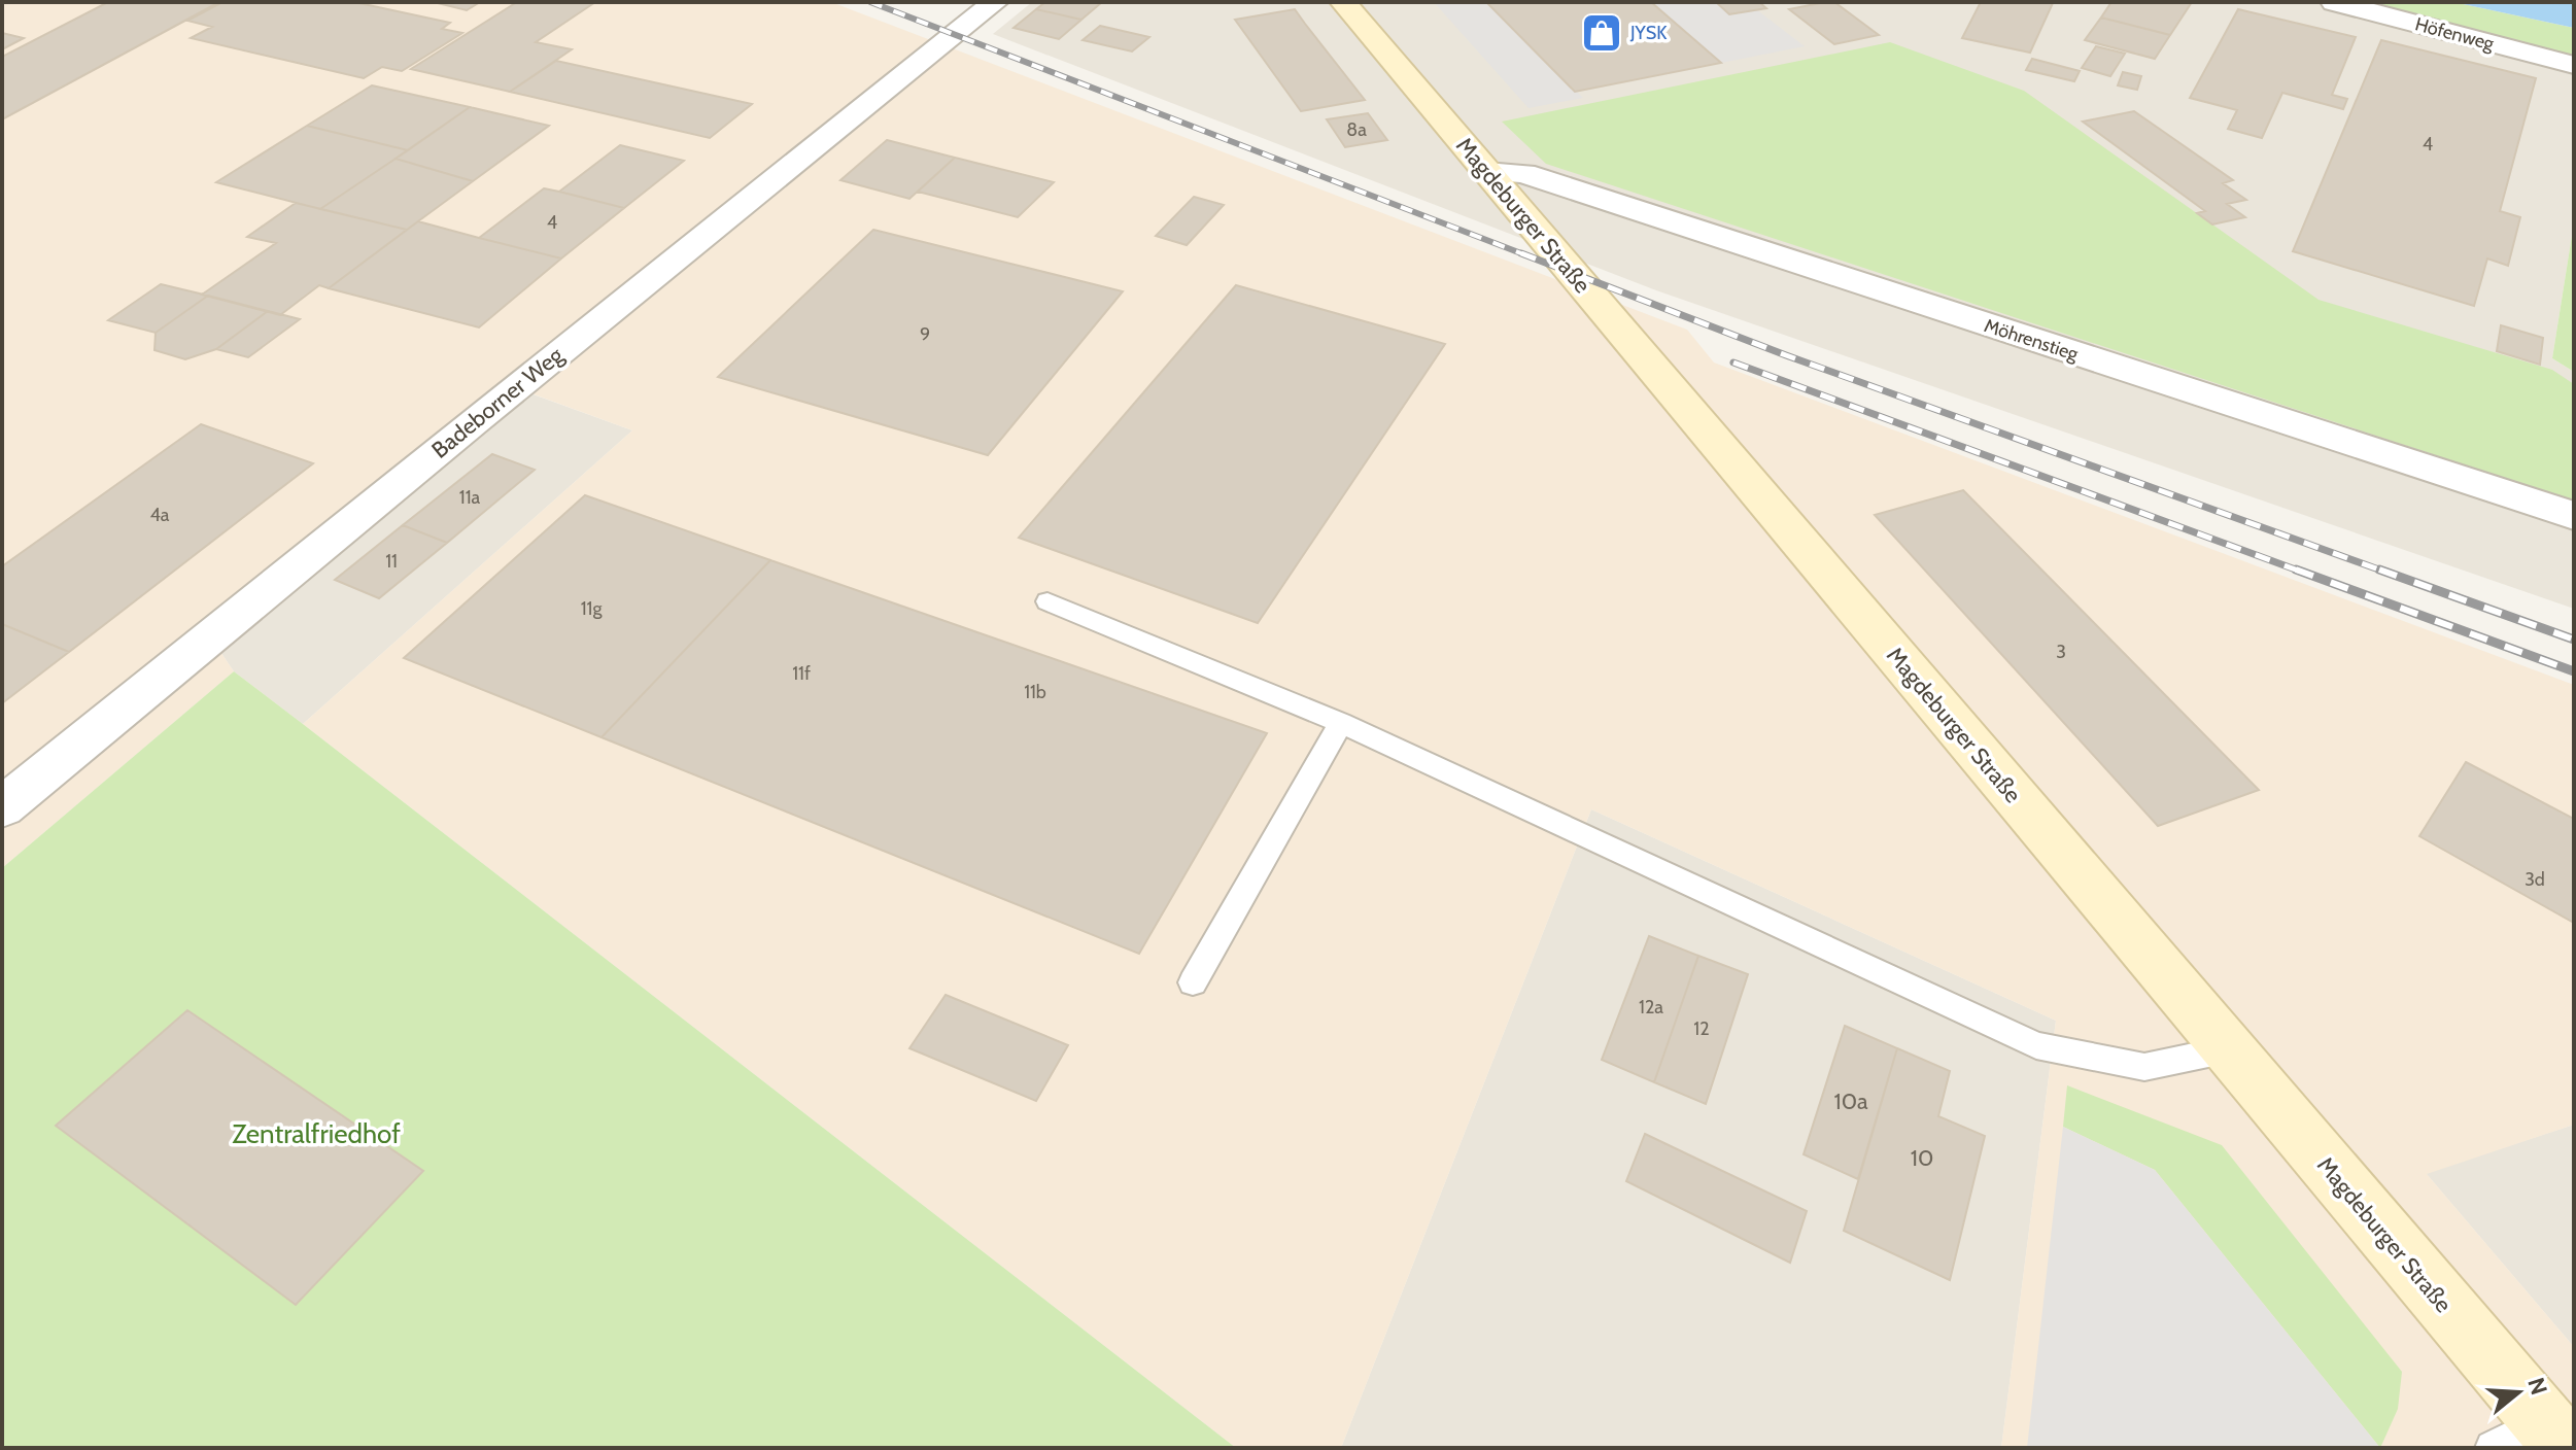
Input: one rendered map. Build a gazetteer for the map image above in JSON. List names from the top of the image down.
{
  "streets": {
    "main road": ["Magdeburger Straße"],
    "street": ["Höfenweg", "Möhrenstieg", "Badeborner Weg"]
  },
  "crossings": [
    ["Magdeburger Straße", "Möhrenstieg"]
  ],
  "parks": ["Zentralfriedhof"],
  "places": {
    "shop": ["JYSK"]
  },
  "house_numbers": [
    "8a",
    "4",
    "4",
    "9",
    "11a",
    "4a",
    "11",
    "11g",
    "3",
    "11f",
    "11b",
    "3d",
    "12a",
    "12",
    "10a",
    "10"
  ],
  "north": "right"
}
